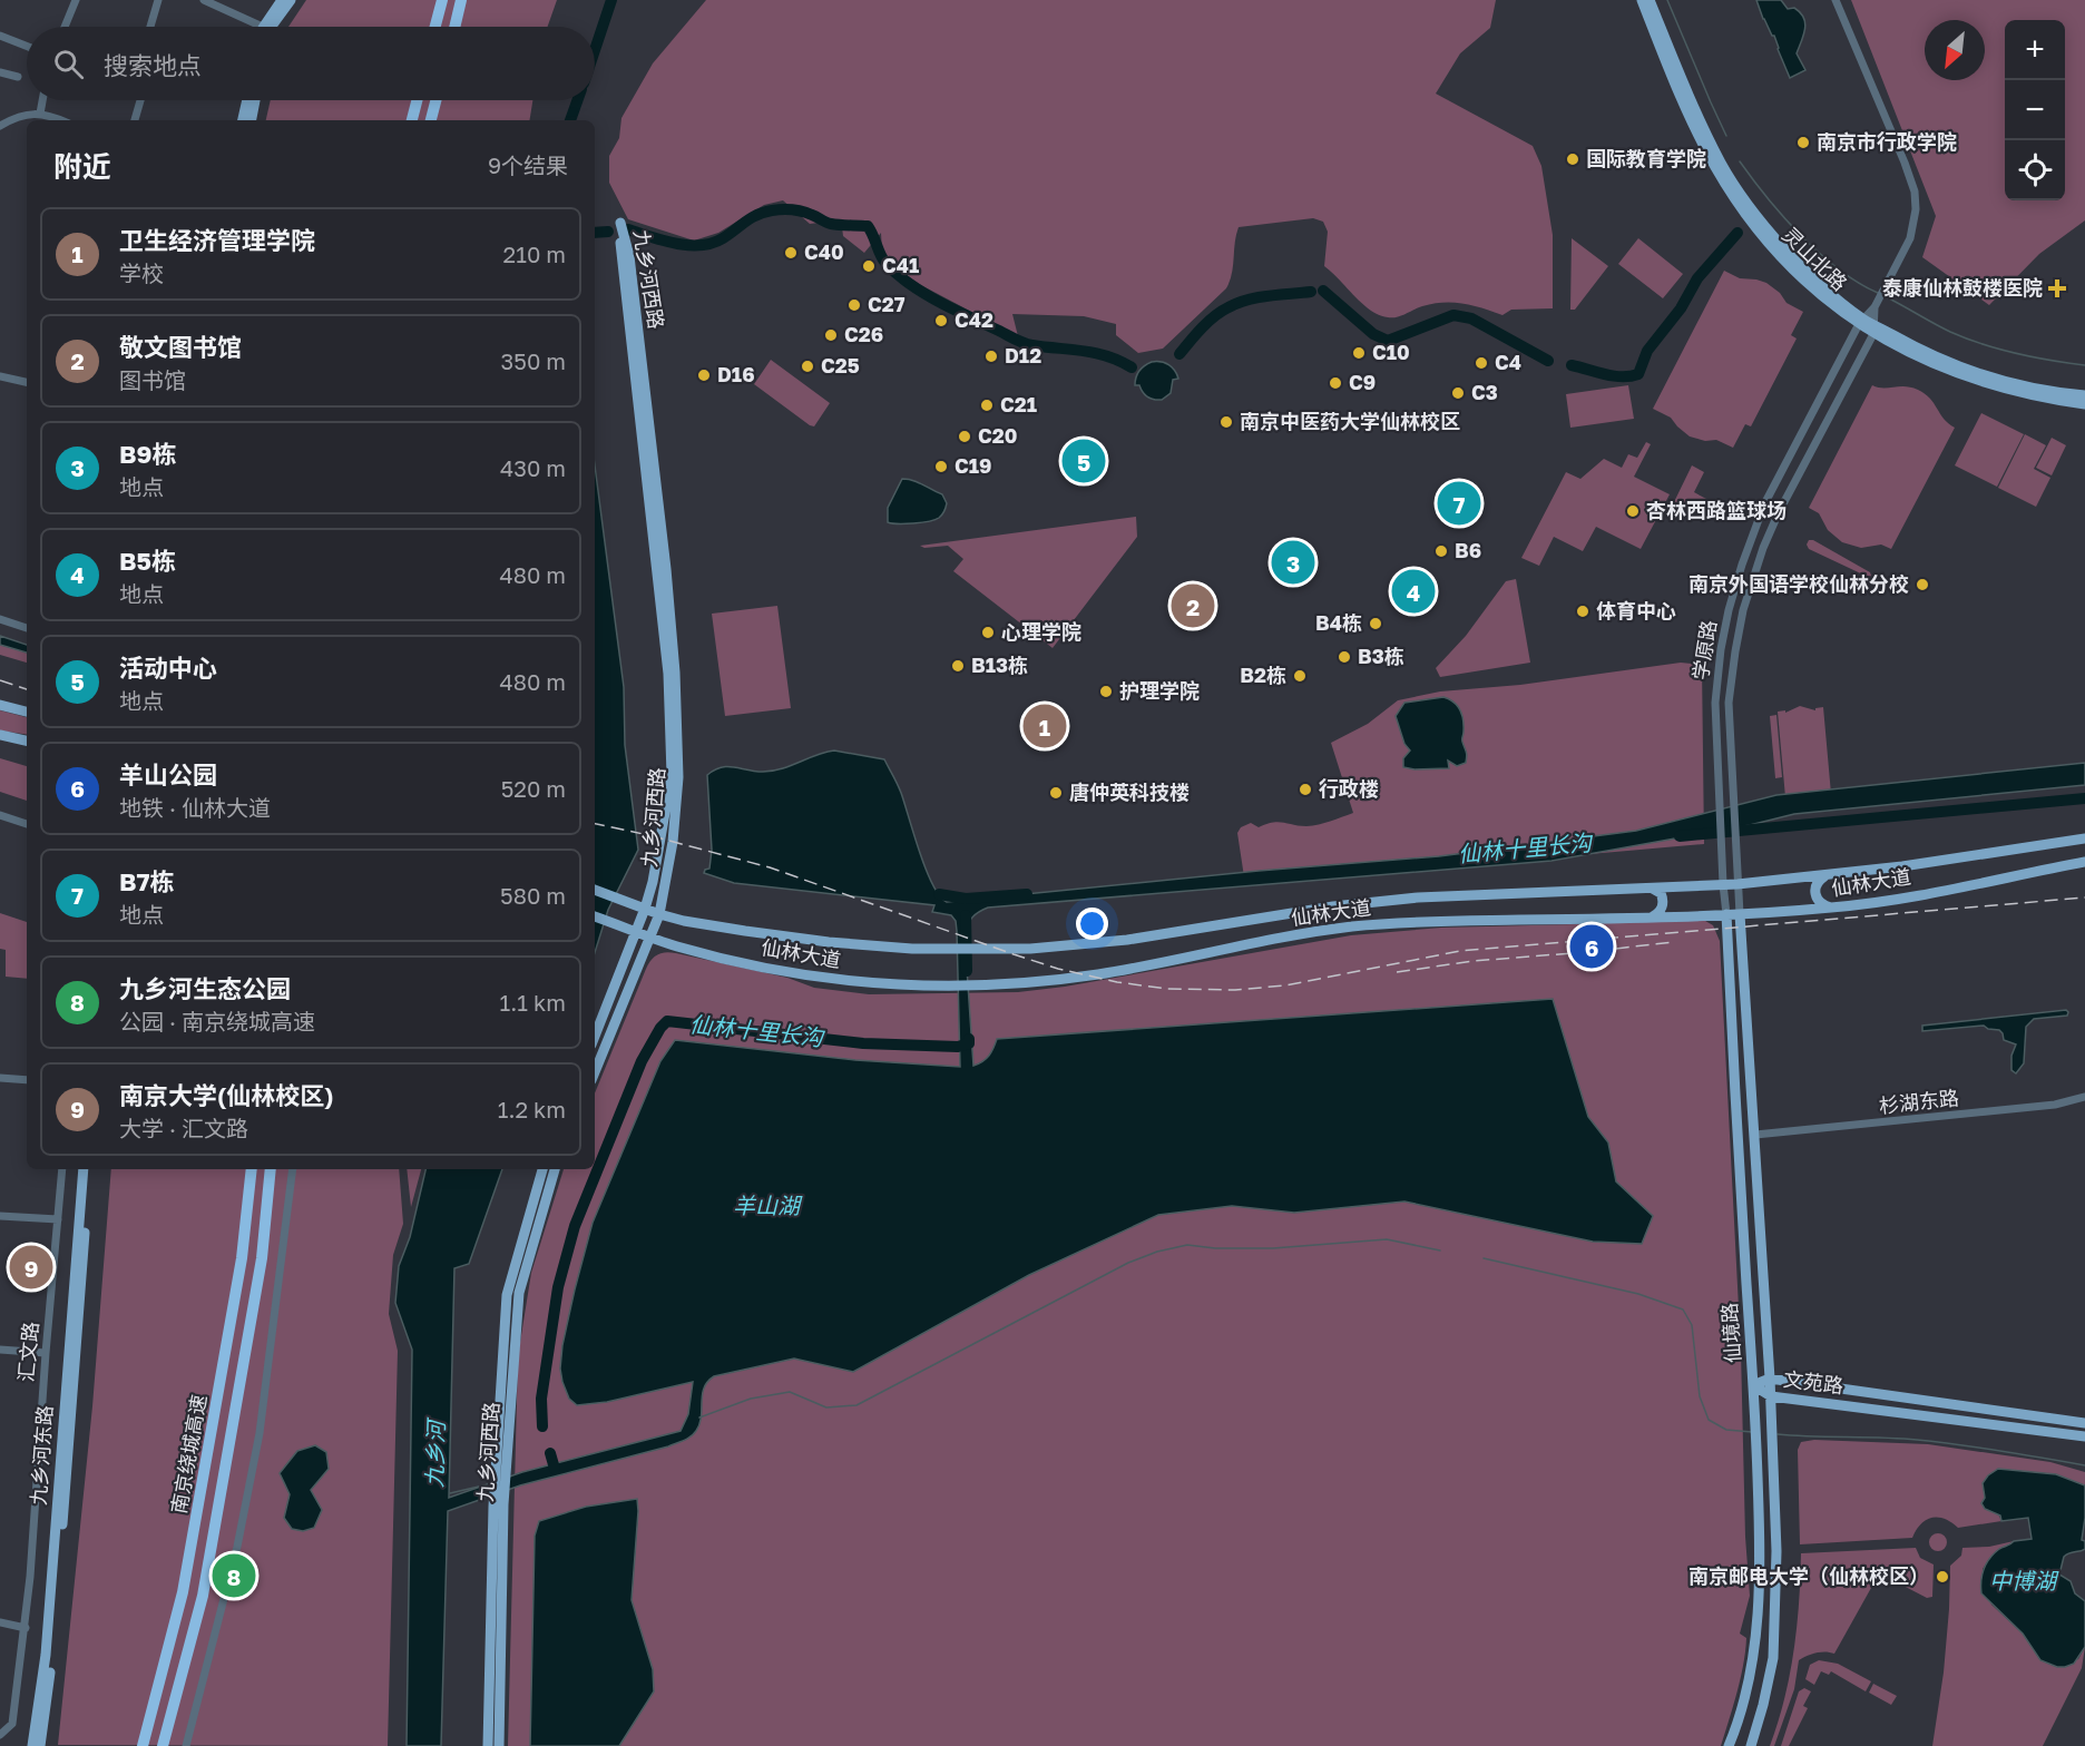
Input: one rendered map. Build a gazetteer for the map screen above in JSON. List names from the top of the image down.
{
  "streets": {
    "highway": ["南京绕城高速"],
    "main road": [
      "灵山北路",
      "九乡河西路",
      "仙林大道",
      "仙境路",
      "文苑路",
      "九乡河东路"
    ],
    "street": ["学原路", "杉湖东路", "汇文路"]
  },
  "crossings": [
    ["灵山北路", "学原路"],
    ["九乡河西路", "仙林大道"],
    ["学原路", "仙林大道"],
    ["学原路", "仙境路"],
    ["仙林大道", "仙境路"],
    ["杉湖东路", "仙境路"],
    ["仙境路", "文苑路"]
  ],
  "water": [
    "仙林十里长沟",
    "羊山湖",
    "九乡河",
    "中博湖"
  ],
  "places": {
    "other": [
      "南京市行政学院",
      "国际教育学院",
      "C40",
      "C41",
      "C27",
      "C42",
      "C26",
      "C10",
      "D12",
      "C4",
      "C25",
      "D16",
      "C9",
      "C3",
      "C21",
      "南京中医药大学仙林校区",
      "C20",
      "C19",
      "杏林西路篮球场",
      "B6",
      "南京外国语学校仙林分校",
      "体育中心",
      "B4栋",
      "心理学院",
      "B3栋",
      "B13栋",
      "B2栋",
      "护理学院",
      "行政楼",
      "唐仲英科技楼",
      "南京邮电大学（仙林校区）"
    ],
    "health": ["泰康仙林鼓楼医院"]
  },
  "north": "bottom left",
  "page": {
    "map_buttons": ["+", "−"],
    "search": "搜索地点",
    "heading": ["附近", "9个结果"],
    "list": [
      {
        "mark": "1",
        "name": "卫生经济管理学院",
        "note": "学校",
        "value": "210 m"
      },
      {
        "mark": "2",
        "name": "敬文图书馆",
        "note": "图书馆",
        "value": "350 m"
      },
      {
        "mark": "3",
        "name": "B9栋",
        "note": "地点",
        "value": "430 m"
      },
      {
        "mark": "4",
        "name": "B5栋",
        "note": "地点",
        "value": "480 m"
      },
      {
        "mark": "5",
        "name": "活动中心",
        "note": "地点",
        "value": "480 m"
      },
      {
        "mark": "6",
        "name": "羊山公园",
        "note": "地铁 · 仙林大道",
        "value": "520 m"
      },
      {
        "mark": "7",
        "name": "B7栋",
        "note": "地点",
        "value": "580 m"
      },
      {
        "mark": "8",
        "name": "九乡河生态公园",
        "note": "公园 · 南京绕城高速",
        "value": "1.1 km"
      },
      {
        "mark": "9",
        "name": "南京大学(仙林校区)",
        "note": "大学 · 汇文路",
        "value": "1.2 km"
      }
    ],
    "pins": [
      "5",
      "7",
      "3",
      "4",
      "2",
      "1",
      "6",
      "9",
      "8"
    ]
  }
}
